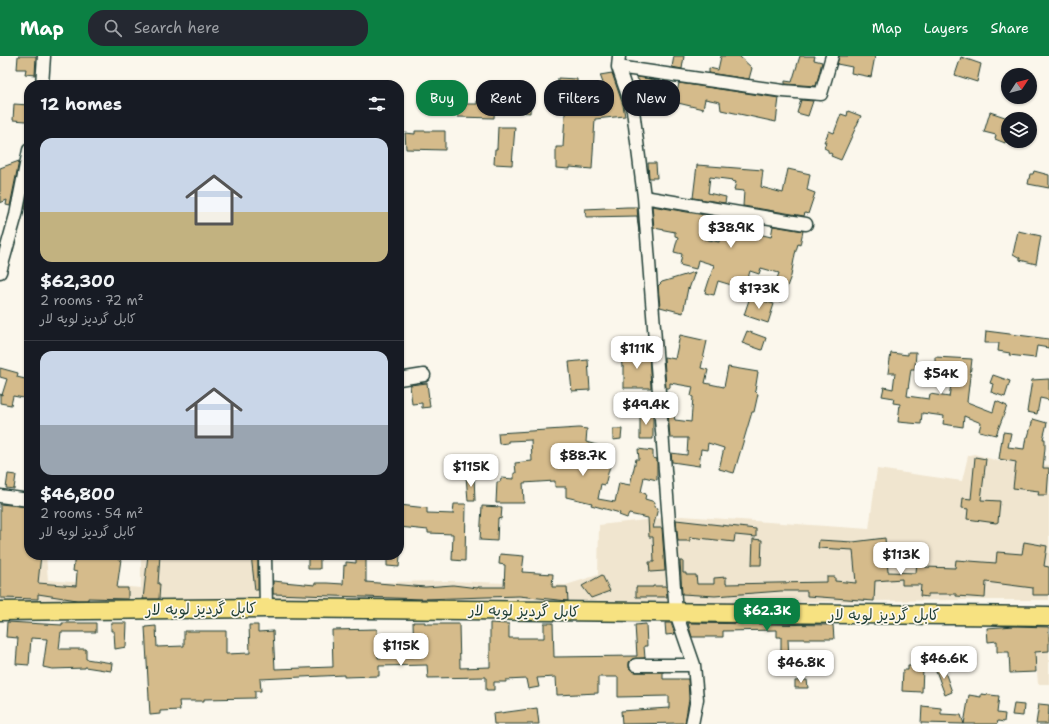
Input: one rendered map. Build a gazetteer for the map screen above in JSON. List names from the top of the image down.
{
  "streets": {
    "highway": ["کابل گردیز لویه لار"]
  },
  "north": "top right",
  "page": {
    "header": "Map",
    "search": "Search here",
    "nav": ["Map", "Layers", "Share"],
    "chip": [
      "Buy",
      "Rent",
      "Filters",
      "New"
    ],
    "heading": "12 homes",
    "list": [
      {
        "name": "$62,300",
        "note": "2 rooms · 72 m² · کابل گردیز لویه لار"
      },
      {
        "name": "$46,800",
        "note": "2 rooms · 54 m² · کابل گردیز لویه لار"
      }
    ],
    "price": [
      "$38.9K",
      "$173K",
      "$111K",
      "$54K",
      "$49.4K",
      "$88.7K",
      "$115K",
      "$113K",
      "$62.3K",
      "$115K",
      "$46.6K",
      "$46.8K"
    ]
  }
}
